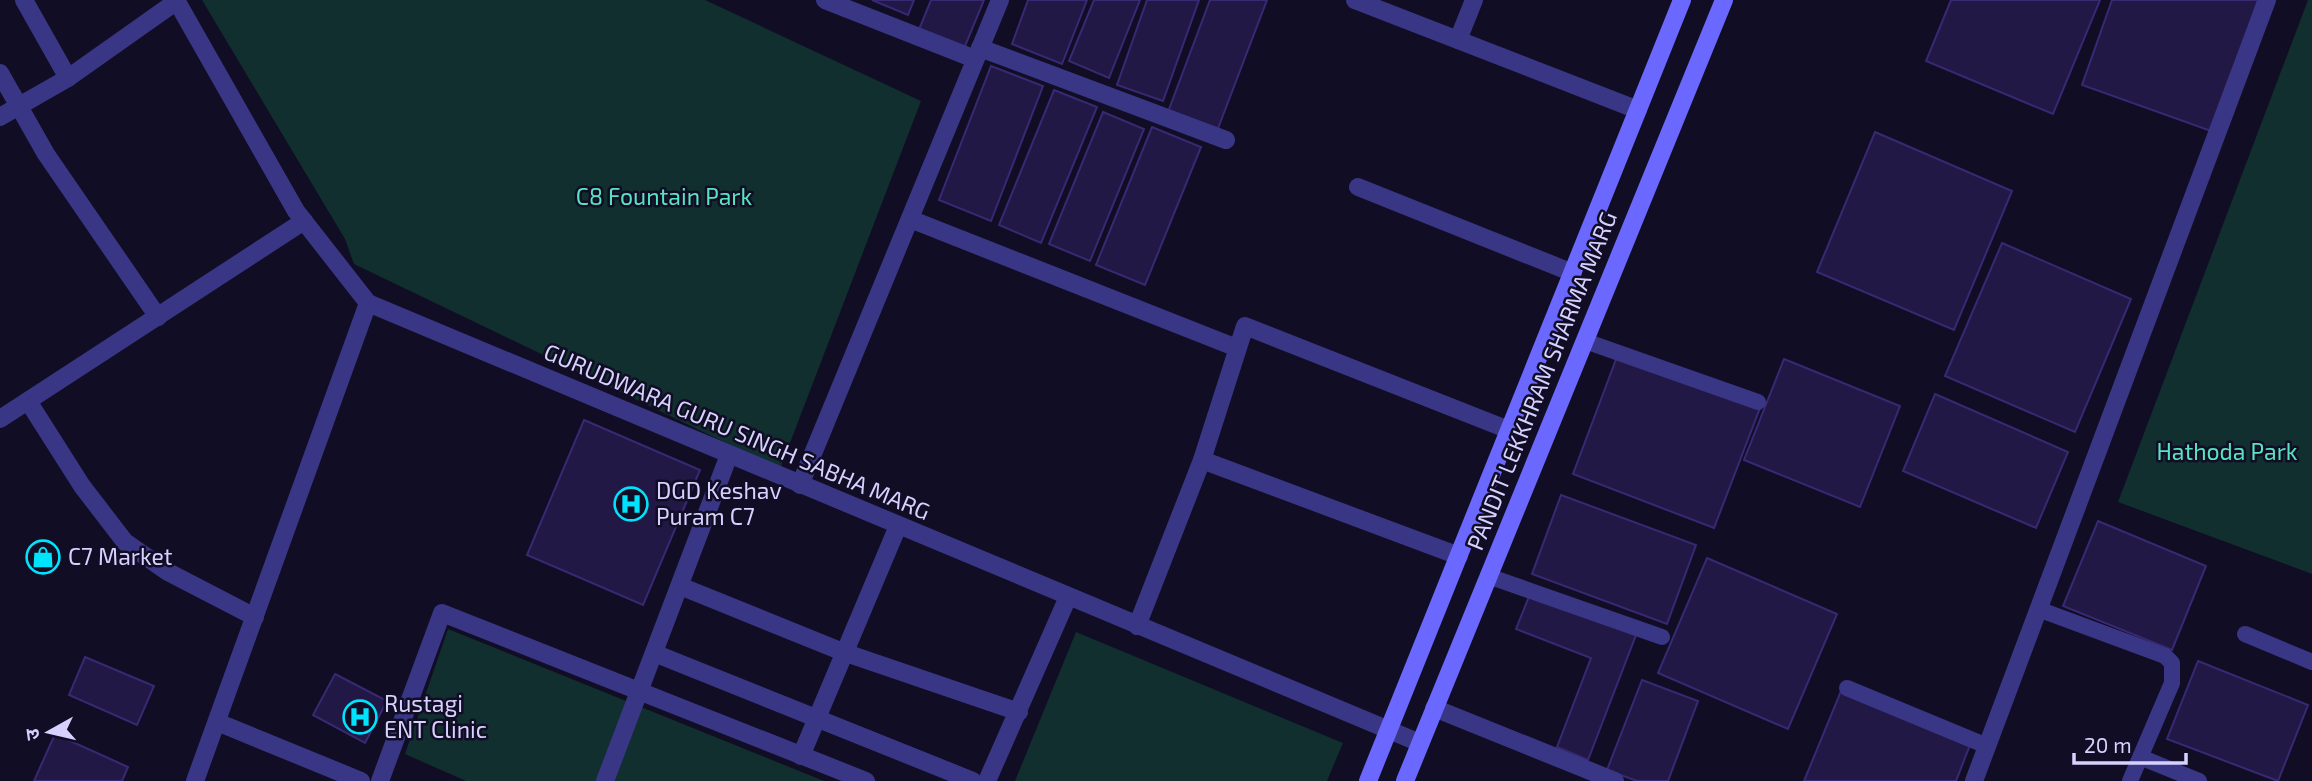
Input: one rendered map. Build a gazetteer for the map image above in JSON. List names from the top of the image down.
{
  "streets": {
    "main road": ["PANDIT LEKKHRAM SHARMA MARG"],
    "street": ["GURUDWARA GURU SINGH SABHA MARG"]
  },
  "crossings": [
    ["PANDIT LEKKHRAM SHARMA MARG", "GURUDWARA GURU SINGH SABHA MARG"]
  ],
  "parks": ["C8 Fountain Park", "Hathoda Park"],
  "places": {
    "hospital": ["DGD Keshav Puram C7", "Rustagi ENT Clinic"],
    "shop": ["C7 Market"]
  },
  "scale_bar": "20 m",
  "north": "left"
}
